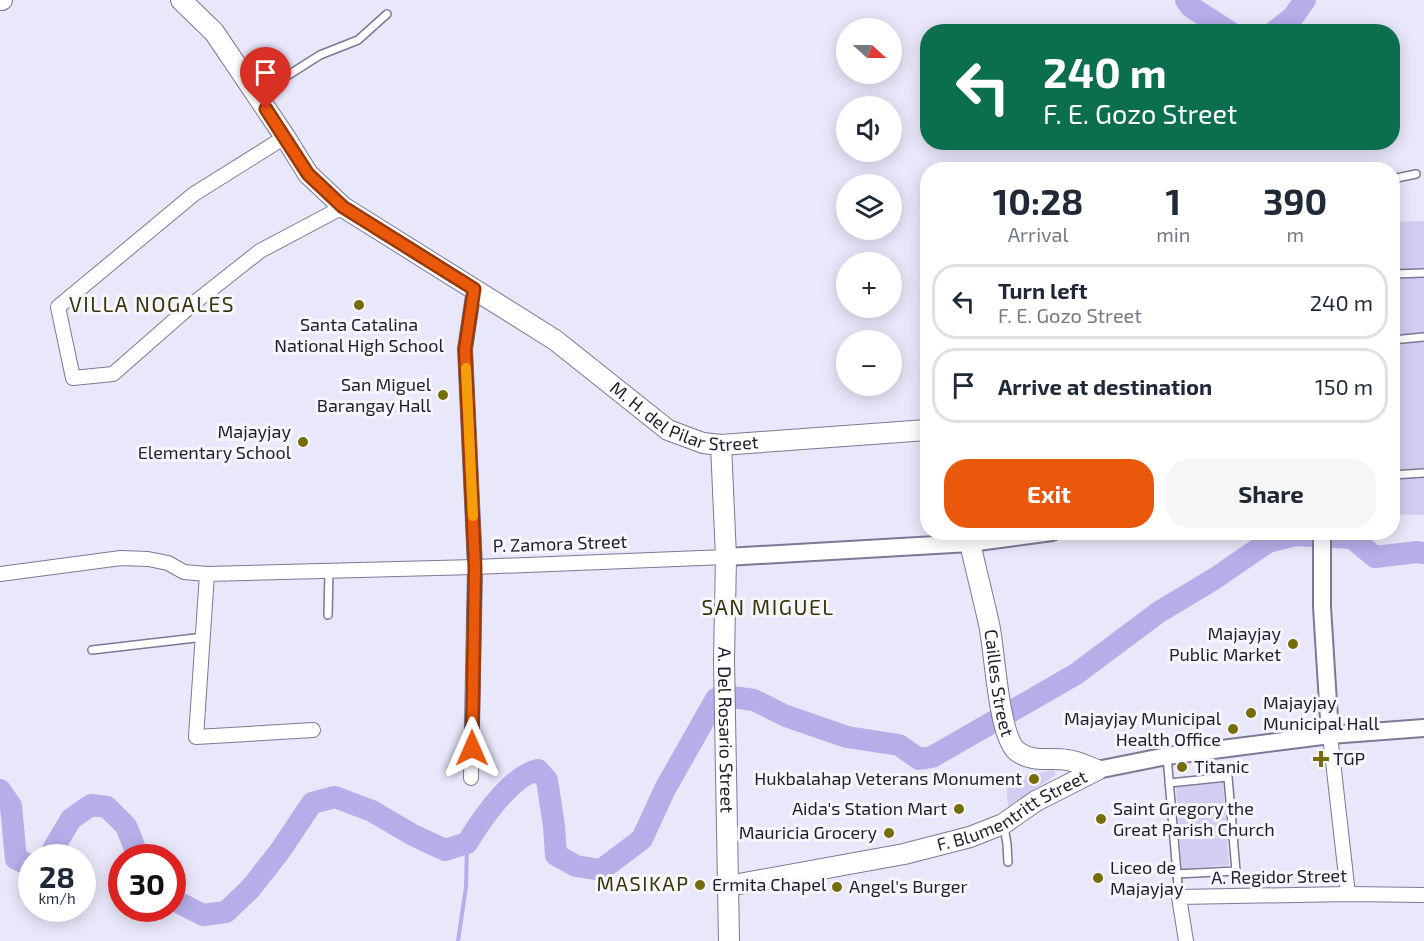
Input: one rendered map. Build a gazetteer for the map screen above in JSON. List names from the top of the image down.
{
  "streets": {
    "main road": [
      "M. H. del Pilar Street",
      "Cailles Street",
      "A. Del Rosario Street",
      "F. Blumentritt Street"
    ],
    "street": ["P. Zamora Street", "A. Regidor Street"]
  },
  "crossings": [
    ["M. H. del Pilar Street", "A. Del Rosario Street"],
    ["P. Zamora Street", "A. Del Rosario Street"],
    ["Cailles Street", "F. Blumentritt Street"],
    ["A. Del Rosario Street", "F. Blumentritt Street"]
  ],
  "districts": ["VILLA NOGALES", "SAN MIGUEL", "MASIKAP"],
  "places": {
    "other": [
      "Santa Catalina National High School",
      "San Miguel Barangay Hall",
      "Majayjay Elementary School",
      "Majayjay Public Market",
      "Majayjay Municipal Hall",
      "Majayjay Municipal Health Office",
      "Titanic",
      "Hukbalahap Veterans Monument",
      "Aida's Station Mart",
      "Saint Gregory the Great Parish Church",
      "Mauricia Grocery",
      "Liceo de Majayjay",
      "Ermita Chapel",
      "Angel's Burger"
    ],
    "health": ["TGP"]
  },
  "north": "right",
  "page": {
    "map_buttons": ["+", "−"],
    "turn": ["240 m", "F. E. Gozo Street"],
    "eta": [
      "10:28",
      "Arrival",
      "1",
      "min",
      "390",
      "m"
    ],
    "list": [
      {
        "name": "Turn left",
        "note": "F. E. Gozo Street",
        "value": "240 m"
      },
      {
        "name": "Arrive at destination",
        "value": "150 m"
      }
    ],
    "buttons": ["Exit", "Share"],
    "speed": "28 km/h",
    "limit": "30"
  }
}
